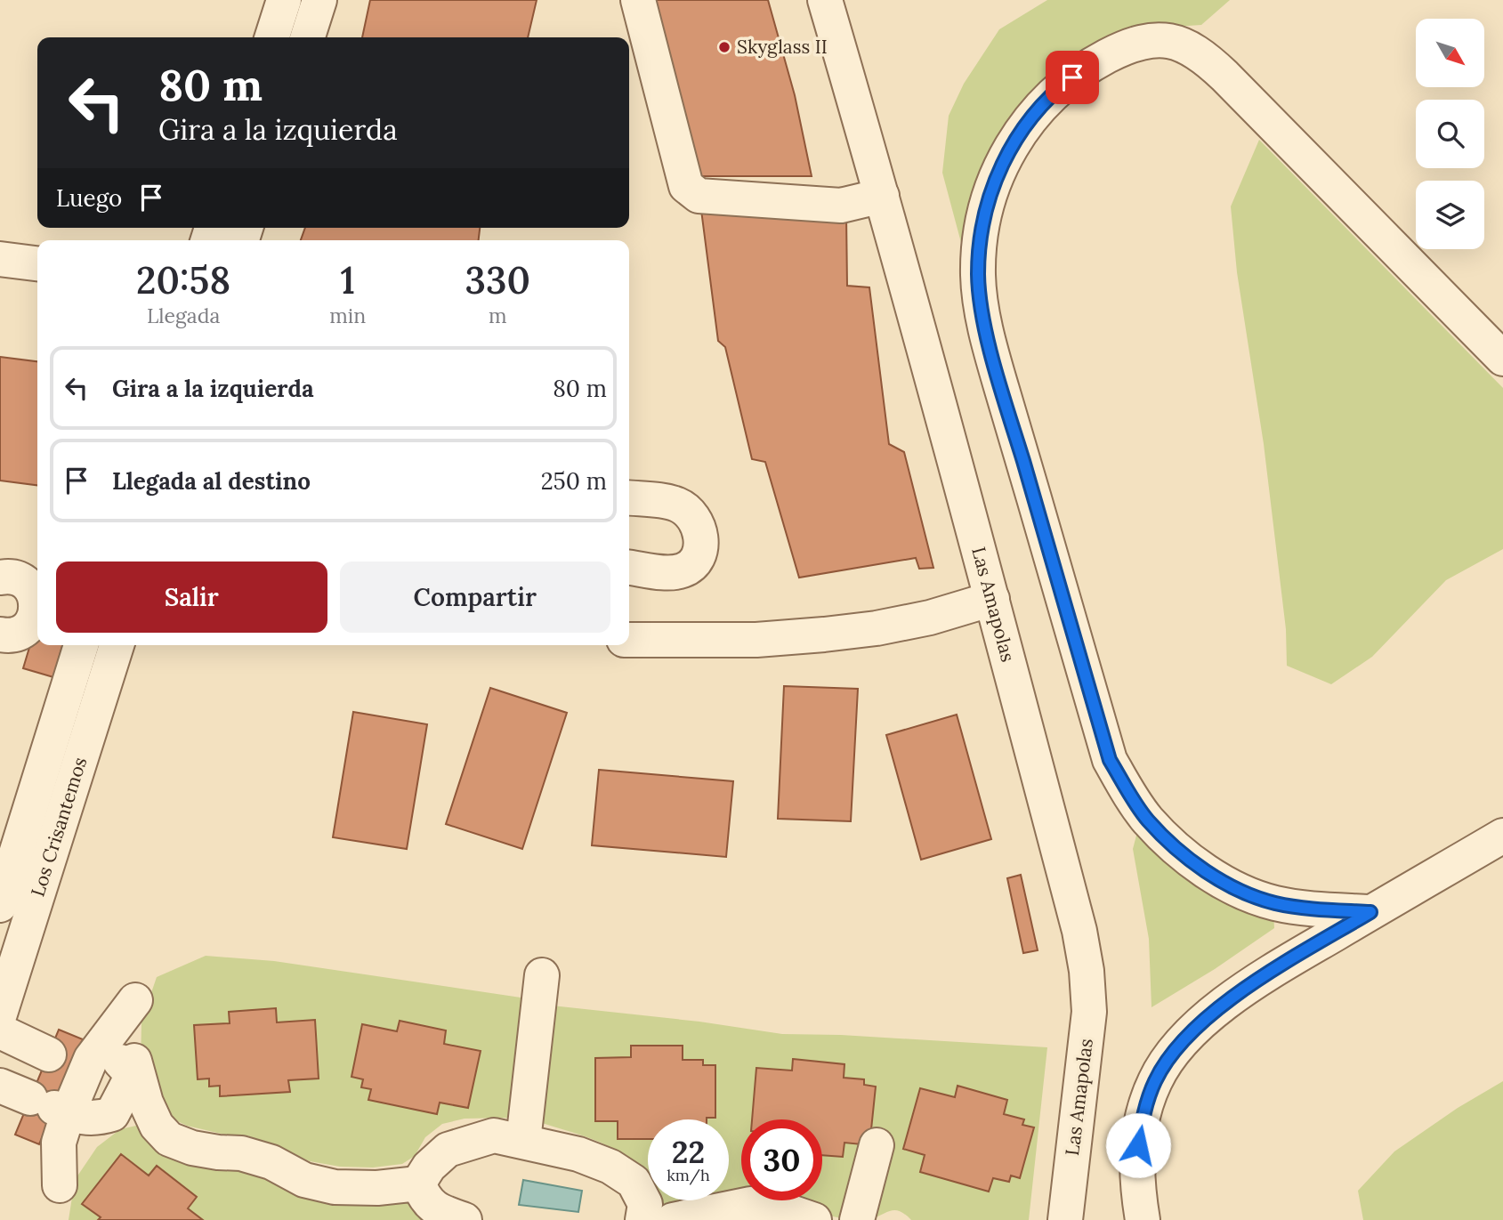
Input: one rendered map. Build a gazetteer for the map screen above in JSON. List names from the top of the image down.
{
  "streets": {
    "street": ["Las Amapolas", "Los Crisantemos"]
  },
  "places": ["Skyglass II"],
  "north": "bottom right",
  "page": {
    "turn": ["80 m", "Gira a la izquierda"],
    "then": "Luego",
    "eta": [
      "20:58",
      "Llegada",
      "1",
      "min",
      "330",
      "m"
    ],
    "list": [
      {
        "name": "Gira a la izquierda",
        "value": "80 m"
      },
      {
        "name": "Llegada al destino",
        "value": "250 m"
      }
    ],
    "buttons": ["Salir", "Compartir"],
    "speed": "22 km/h",
    "limit": "30"
  }
}
